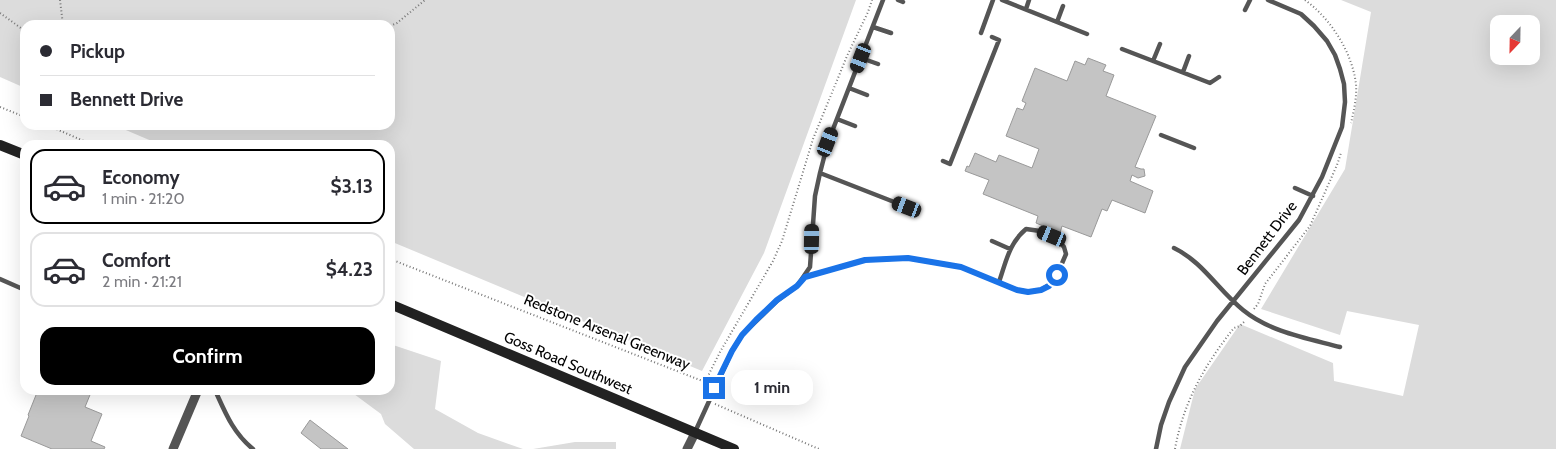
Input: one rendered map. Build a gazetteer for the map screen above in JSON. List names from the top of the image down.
{
  "streets": {
    "street": ["Goss Road Southwest"],
    "lane": ["Bennett Drive"],
    "path": ["Redstone Arsenal Greenway"]
  },
  "north": "bottom",
  "page": {
    "banner": ["Pickup", "Bennett Drive"],
    "list": [
      {
        "name": "Economy",
        "note": "1 min · 21:20",
        "value": "$3.13"
      },
      {
        "name": "Comfort",
        "note": "2 min · 21:21",
        "value": "$4.23"
      }
    ],
    "buttons": "Confirm",
    "bubble": "1 min"
  }
}
